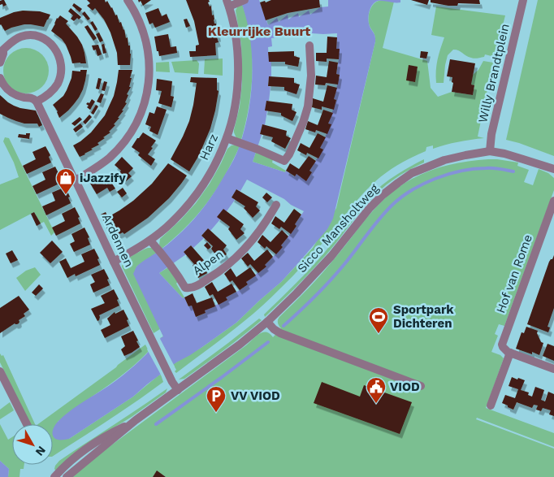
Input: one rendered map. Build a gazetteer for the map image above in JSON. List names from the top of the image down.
{
  "streets": {
    "street": [
      "Willy Brandtplein",
      "Harz",
      "Sicco Mansholtweg",
      "Ardennen",
      "Alpen",
      "Hof van Rome"
    ]
  },
  "crossings": [
    ["Willy Brandtplein", "Sicco Mansholtweg"],
    ["Harz", "Ardennen"],
    ["Harz", "Alpen"],
    ["Sicco Mansholtweg", "Ardennen"]
  ],
  "districts": ["Kleurrijke Buurt"],
  "places": {
    "shop": ["iJazzify"],
    "sports": ["Sportpark Dichteren"],
    "public building": ["VIOD"],
    "parking": ["VV VIOD"]
  },
  "north": "bottom right"
}
